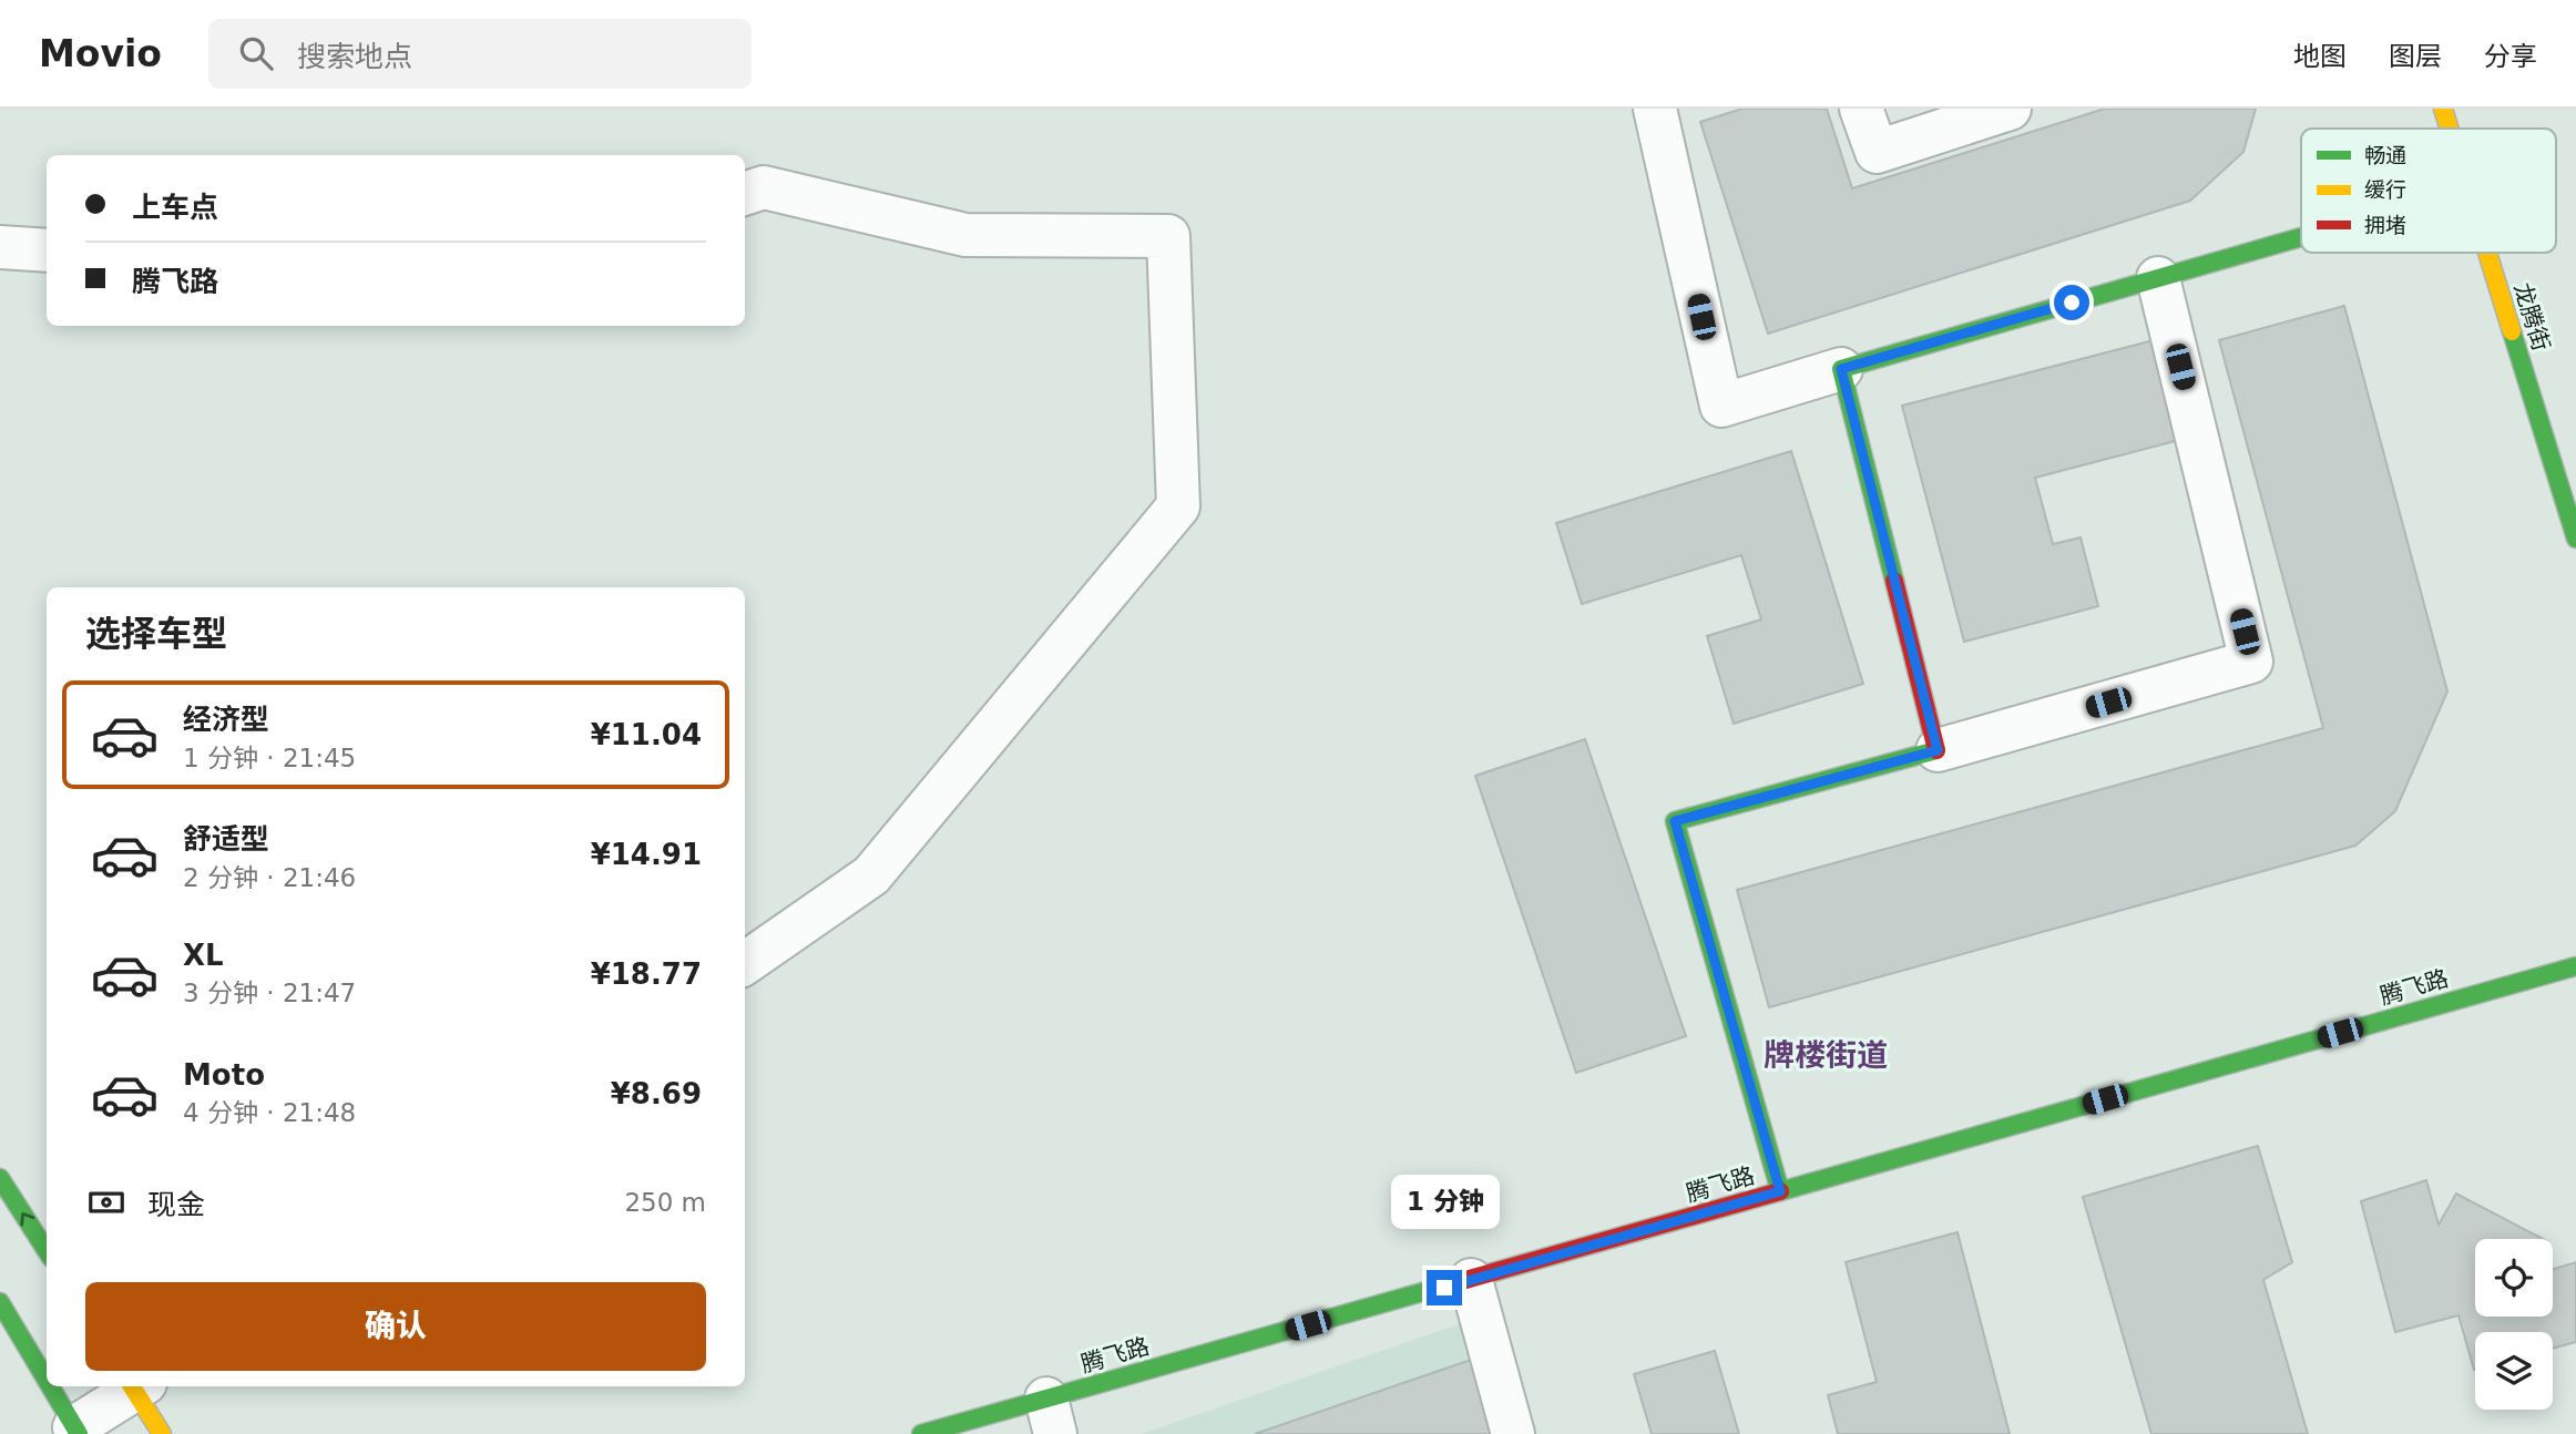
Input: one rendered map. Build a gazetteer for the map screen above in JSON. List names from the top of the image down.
{
  "streets": {
    "street": ["龙腾街", "腾飞路"]
  },
  "districts": ["牌楼街道"],
  "legend": ["畅通", "缓行", "拥堵"],
  "page": {
    "header": "Movio",
    "search": "搜索地点",
    "nav": ["地图", "图层", "分享"],
    "banner": ["上车点", "腾飞路"],
    "heading": "选择车型",
    "list": [
      {
        "name": "经济型",
        "note": "1 分钟 · 21:45",
        "value": "¥11.04"
      },
      {
        "name": "舒适型",
        "note": "2 分钟 · 21:46",
        "value": "¥14.91"
      },
      {
        "name": "XL",
        "note": "3 分钟 · 21:47",
        "value": "¥18.77"
      },
      {
        "name": "Moto",
        "note": "4 分钟 · 21:48",
        "value": "¥8.69"
      }
    ],
    "pay": ["现金", "250 m"],
    "bubble": "1 分钟",
    "buttons": "确认"
  }
}
